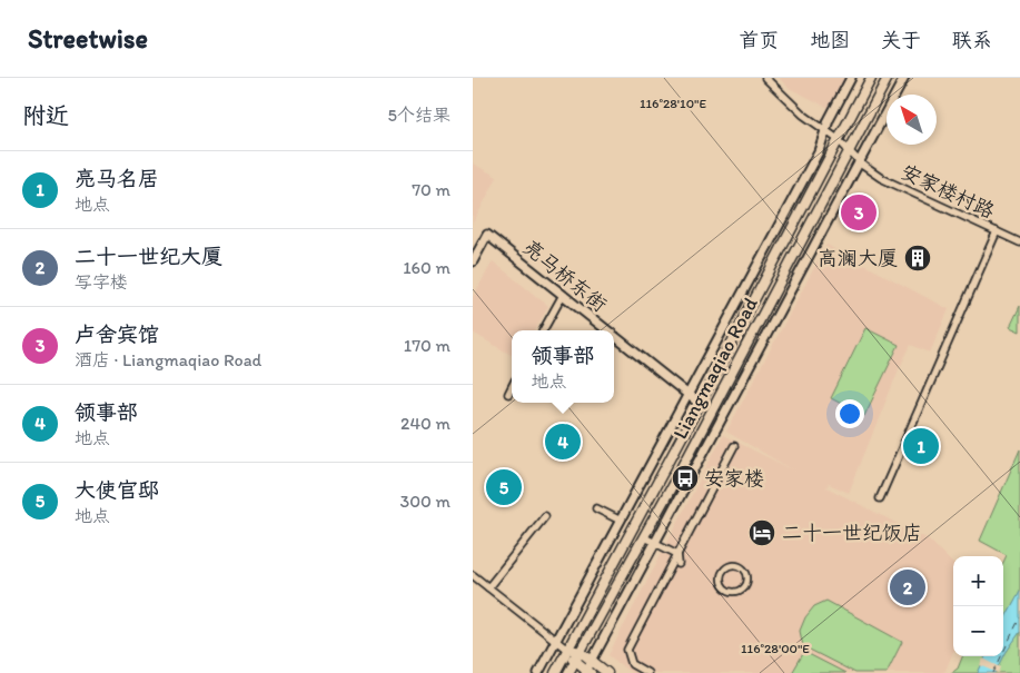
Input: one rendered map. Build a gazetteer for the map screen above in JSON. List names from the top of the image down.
{
  "streets": {
    "main road": ["Liangmaqiao Road"],
    "street": ["安家楼村路", "亮马桥东街"]
  },
  "crossings": [
    ["安家楼村路", "Liangmaqiao Road"],
    ["亮马桥东街", "Liangmaqiao Road"]
  ],
  "places": {
    "building": ["高澜大厦"],
    "bus stop": ["安家楼"],
    "hotel": ["二十一世纪饭店"]
  },
  "north": "top left",
  "page": {
    "header": "Streetwise",
    "nav": [
      "首页",
      "地图",
      "关于",
      "联系"
    ],
    "heading": ["附近", "5个结果"],
    "list": [
      {
        "mark": "1",
        "name": "亮马名居",
        "note": "地点",
        "value": "70 m"
      },
      {
        "mark": "2",
        "name": "二十一世纪大厦",
        "note": "写字楼",
        "value": "160 m"
      },
      {
        "mark": "3",
        "name": "卢舍宾馆",
        "note": "酒店 · Liangmaqiao Road",
        "value": "170 m"
      },
      {
        "mark": "4",
        "name": "领事部",
        "note": "地点",
        "value": "240 m"
      },
      {
        "mark": "5",
        "name": "大使官邸",
        "note": "地点",
        "value": "300 m"
      }
    ],
    "pins": [
      "3",
      "4",
      "1",
      "5",
      "2"
    ],
    "popup": ["领事部", "地点"],
    "map_buttons": ["+", "−"]
  },
  "coordinates": ["116°28'10\"E", "116°28'00\"E"]
}
